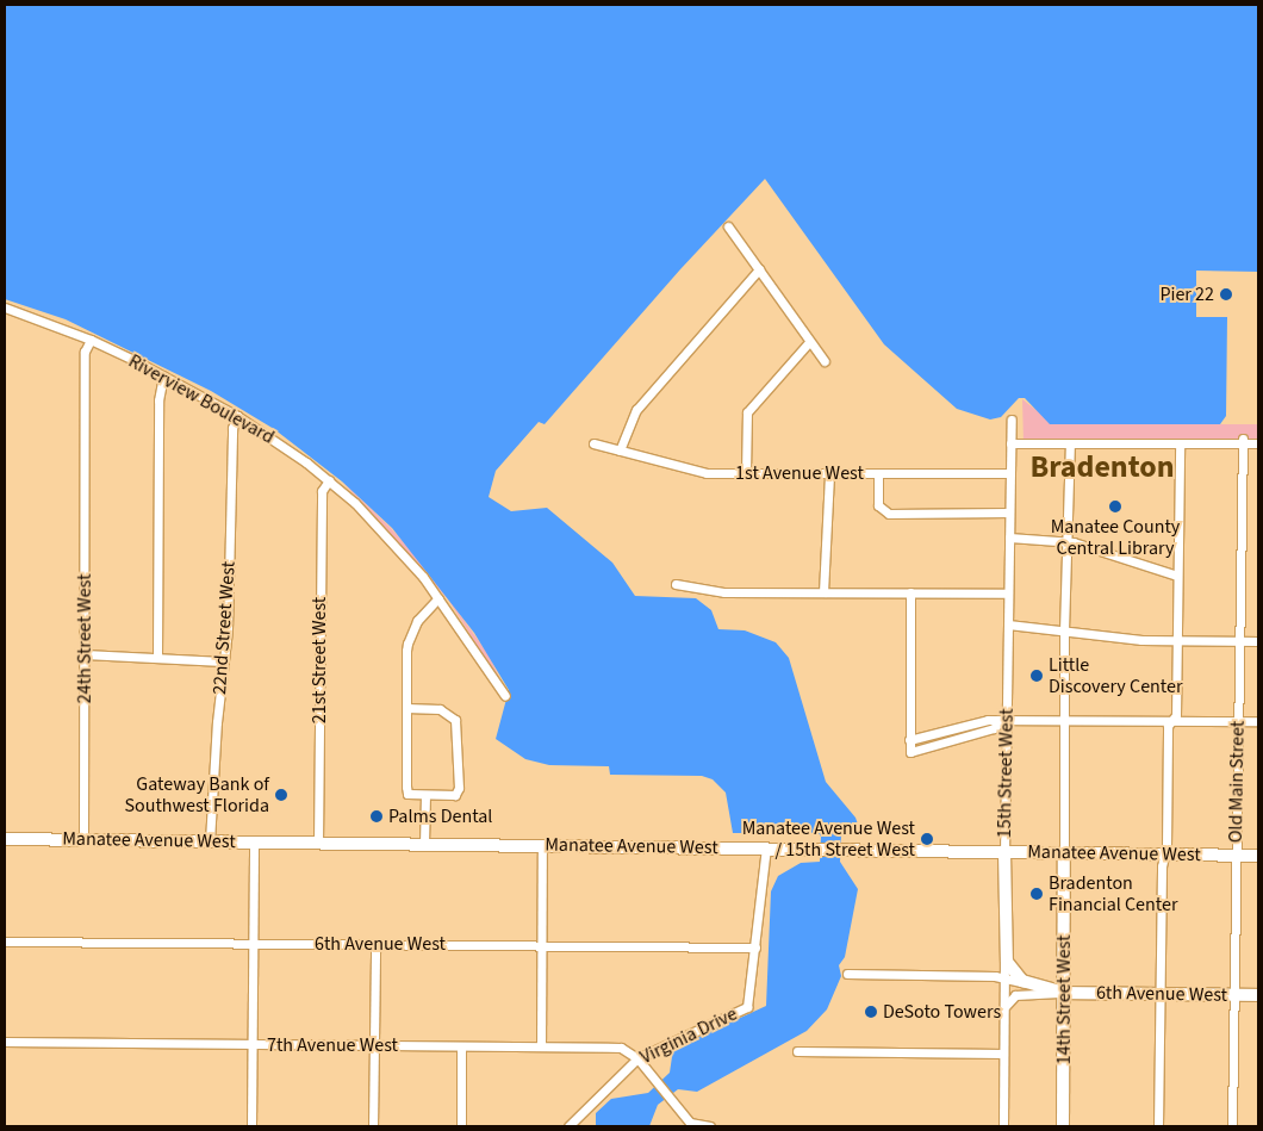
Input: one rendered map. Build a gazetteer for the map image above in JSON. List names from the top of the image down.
{
  "streets": {
    "main road": [
      "15th Street West",
      "Manatee Avenue West",
      "6th Avenue West",
      "14th Street West"
    ],
    "street": [
      "Riverview Boulevard",
      "1st Avenue West",
      "22nd Street West",
      "24th Street West",
      "21st Street West",
      "Old Main Street",
      "Virginia Drive",
      "7th Avenue West"
    ]
  },
  "crossings": [
    ["Riverview Boulevard", "22nd Street West"],
    ["Riverview Boulevard", "24th Street West"],
    ["Riverview Boulevard", "21st Street West"],
    ["1st Avenue West", "15th Street West"],
    ["22nd Street West", "Manatee Avenue West"],
    ["24th Street West", "Manatee Avenue West"],
    ["21st Street West", "Manatee Avenue West"],
    ["15th Street West", "Manatee Avenue West"],
    ["15th Street West", "6th Avenue West"],
    ["Old Main Street", "Manatee Avenue West"],
    ["Old Main Street", "6th Avenue West"],
    ["Manatee Avenue West", "14th Street West"],
    ["Manatee Avenue West", "Virginia Drive"],
    ["6th Avenue West", "14th Street West"],
    ["6th Avenue West", "Virginia Drive"],
    ["Virginia Drive", "7th Avenue West"]
  ],
  "districts": ["Bradenton"],
  "places": [
    "Pier 22",
    "Manatee County Central Library",
    "Little Discovery Center",
    "Gateway Bank of Southwest Florida",
    "Palms Dental",
    "Manatee Avenue West / 15th Street West",
    "Bradenton Financial Center",
    "DeSoto Towers"
  ]
}
